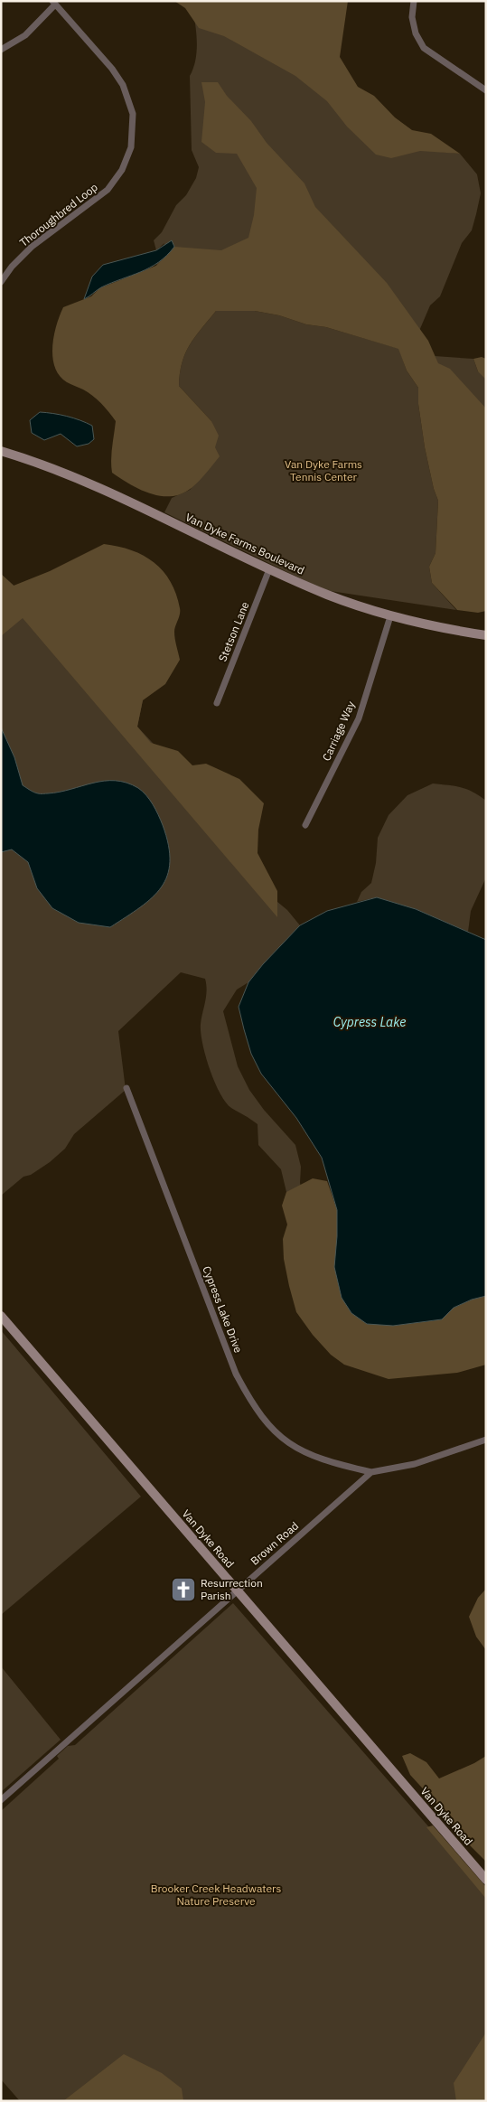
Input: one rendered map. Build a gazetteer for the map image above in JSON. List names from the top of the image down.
{
  "streets": {
    "main road": ["Van Dyke Farms Boulevard", "Van Dyke Road"],
    "street": [
      "Thoroughbred Loop",
      "Stetson Lane",
      "Carriage Way",
      "Cypress Lake Drive",
      "Brown Road"
    ]
  },
  "crossings": [
    ["Van Dyke Farms Boulevard", "Stetson Lane"],
    ["Van Dyke Farms Boulevard", "Carriage Way"],
    ["Cypress Lake Drive", "Brown Road"],
    ["Van Dyke Road", "Brown Road"]
  ],
  "water": ["Cypress Lake"],
  "parks": ["Van Dyke Farms Tennis Center", "Brooker Creek Headwaters Nature Preserve"],
  "places": {
    "church": ["Resurrection Parish"]
  }
}
